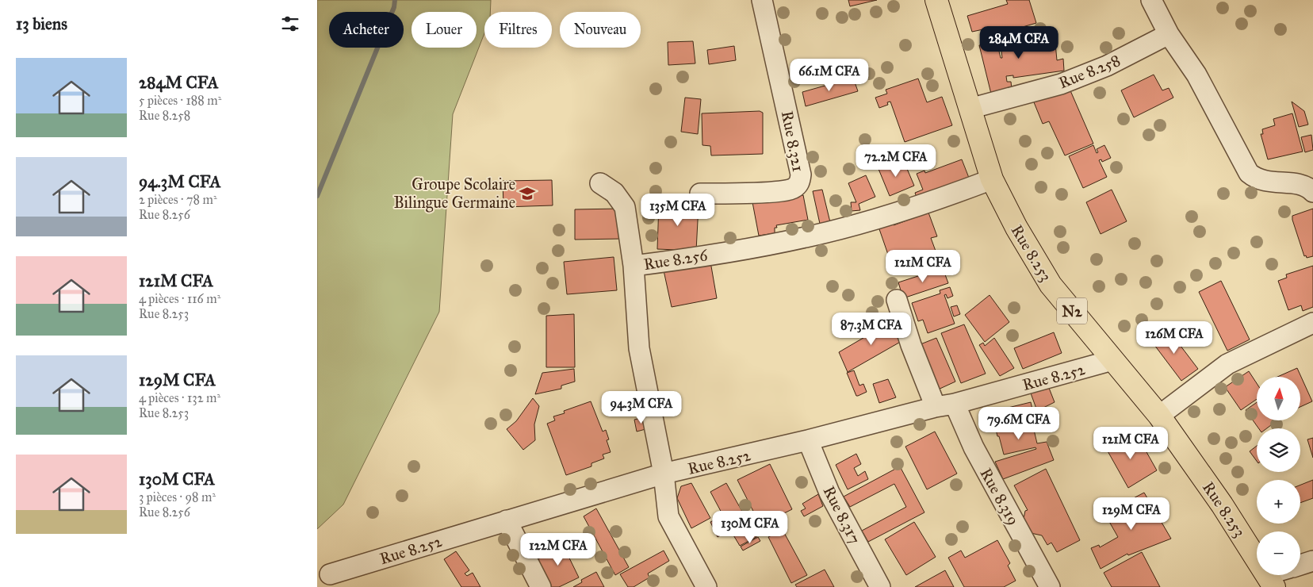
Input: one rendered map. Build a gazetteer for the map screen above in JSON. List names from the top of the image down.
{
  "streets": {
    "highway": ["Rue 8.253", "N2"],
    "street": [
      "Rue 8.258",
      "Rue 8.321",
      "Rue 8.256",
      "Rue 8.252",
      "Rue 8.319",
      "Rue 8.317"
    ]
  },
  "crossings": [
    ["Rue 8.258", "Rue 8.253"],
    ["Rue 8.253", "Rue 8.256"],
    ["Rue 8.253", "Rue 8.252"],
    ["Rue 8.256", "Rue 8.252"],
    ["Rue 8.252", "Rue 8.319"],
    ["Rue 8.252", "Rue 8.317"]
  ],
  "places": {
    "school or university": ["Groupe Scolaire Bilingue Germaine"]
  },
  "north": "top",
  "page": {
    "heading": "13 biens",
    "chip": [
      "Acheter",
      "Louer",
      "Filtres",
      "Nouveau"
    ],
    "price": [
      "284M CFA",
      "66.1M CFA",
      "72.2M CFA",
      "135M CFA",
      "121M CFA",
      "87.3M CFA",
      "126M CFA",
      "94.3M CFA",
      "79.6M CFA",
      "121M CFA",
      "129M CFA",
      "130M CFA",
      "122M CFA"
    ],
    "list": [
      {
        "name": "284M CFA",
        "note": "5 pièces · 188 m² · Rue 8.258"
      },
      {
        "name": "94.3M CFA",
        "note": "2 pièces · 78 m² · Rue 8.256"
      },
      {
        "name": "121M CFA",
        "note": "4 pièces · 116 m² · Rue 8.253"
      },
      {
        "name": "129M CFA",
        "note": "4 pièces · 132 m² · Rue 8.253"
      },
      {
        "name": "130M CFA",
        "note": "3 pièces · 98 m² · Rue 8.256"
      }
    ],
    "map_buttons": ["+", "−"]
  }
}
